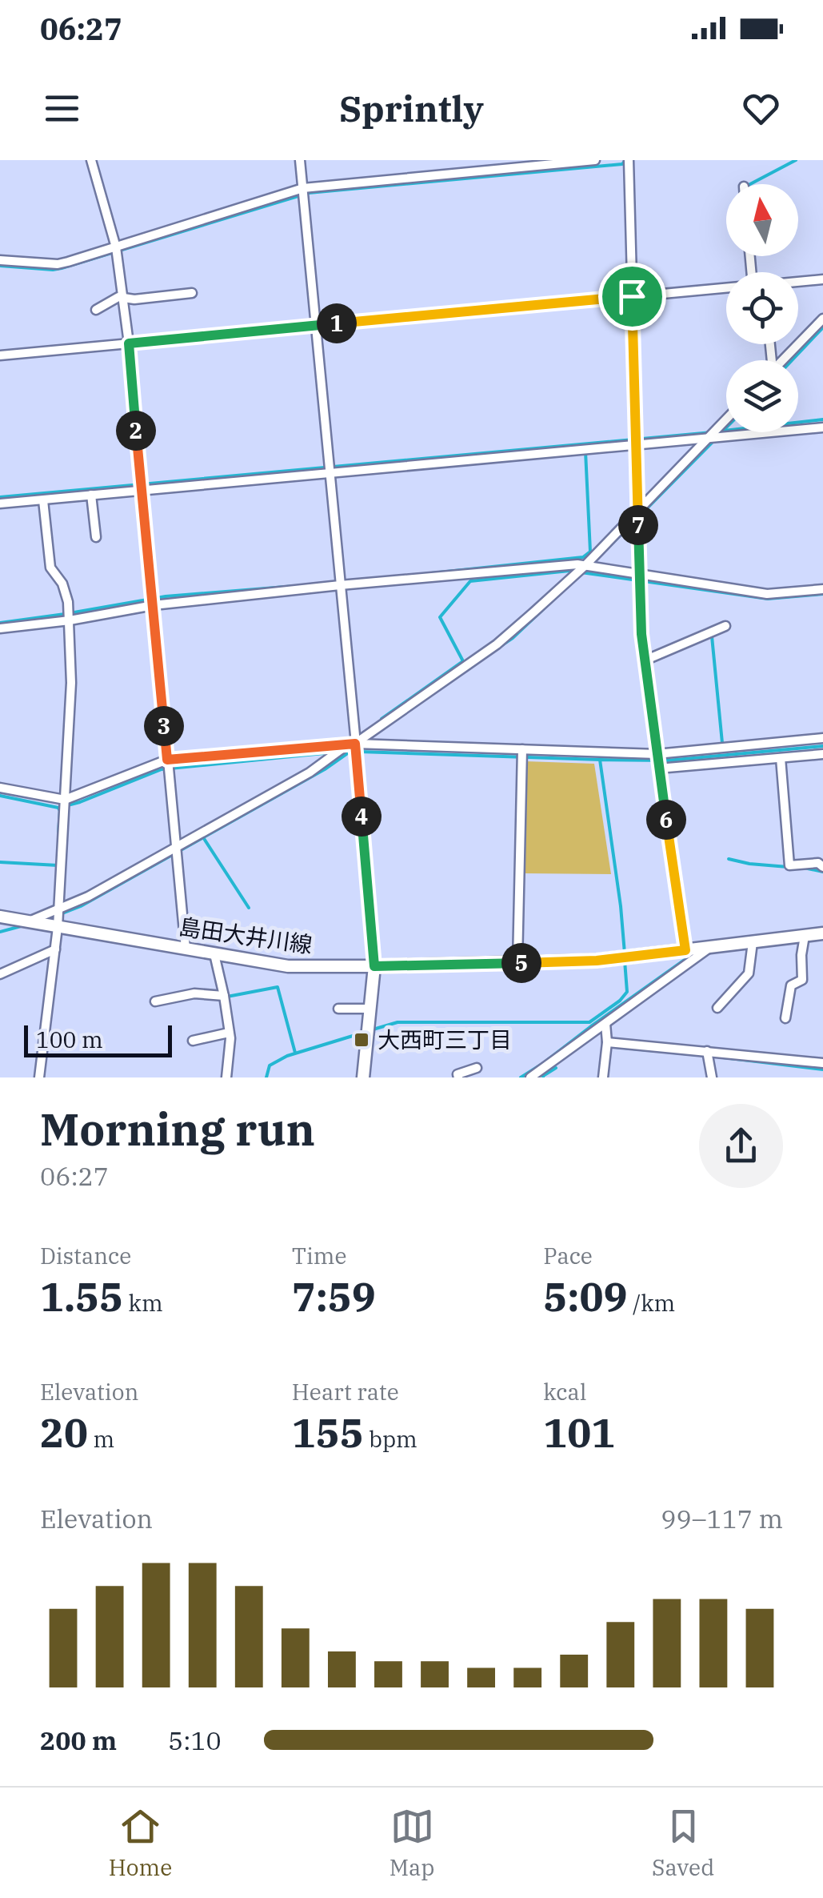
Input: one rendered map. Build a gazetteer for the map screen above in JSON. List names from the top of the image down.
{
  "streets": {
    "main road": ["島田大井川線"]
  },
  "places": {
    "transit": ["大西町三丁目"]
  },
  "scale_bar": "100 m",
  "north": "top",
  "page": {
    "status": "06:27",
    "header": "Sprintly",
    "pins": [
      "1",
      "2",
      "7",
      "3",
      "4",
      "6",
      "5"
    ],
    "scale": "100 m",
    "heading": ["Morning run", "06:27"],
    "stats": [
      ["Distance", "1.55 km"],
      ["Time", "7:59"],
      ["Pace", "5:09 /km"],
      ["Elevation", "20 m"],
      ["Heart rate", "155 bpm"],
      ["kcal", "101"]
    ],
    "chart": ["Elevation", "99–117 m"],
    "list": [
      {
        "name": "200 m",
        "note": "5:10"
      }
    ],
    "tabs": ["Home", "Map", "Saved"]
  }
}
